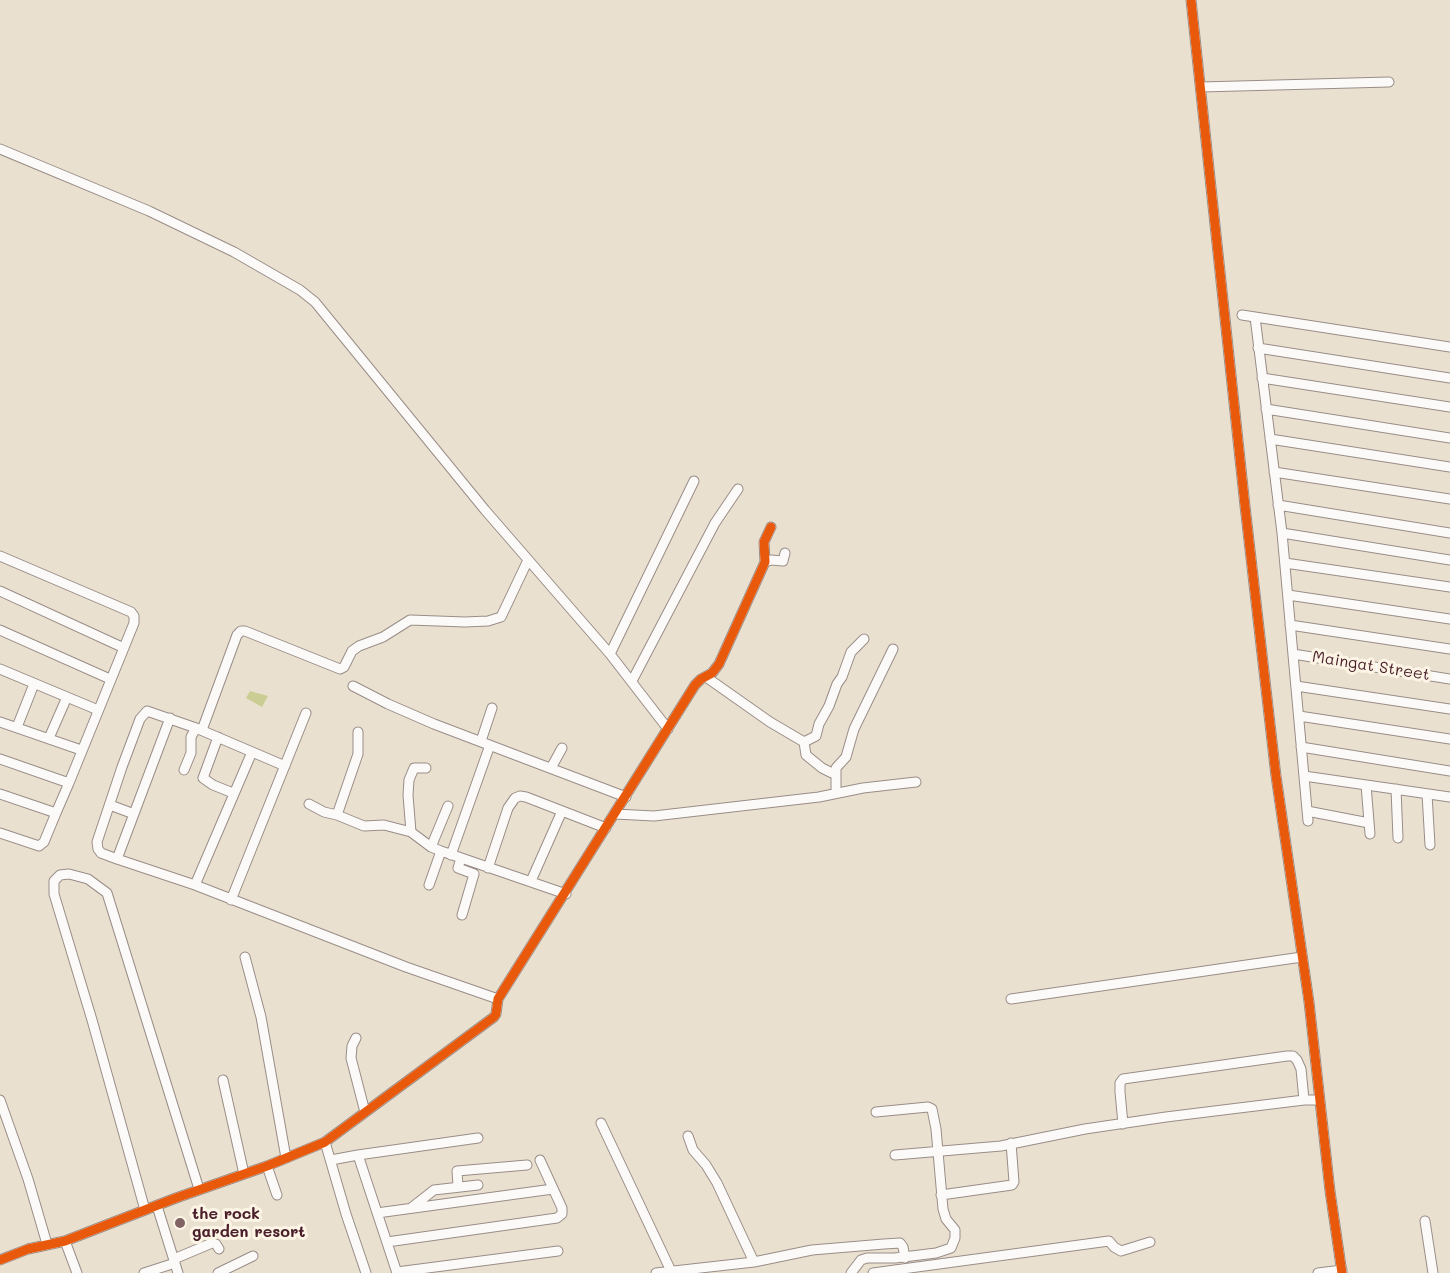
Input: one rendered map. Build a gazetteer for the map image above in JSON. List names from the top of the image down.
{
  "streets": {
    "street": ["Maingat Street"]
  },
  "places": ["the rock garden resort"]
}
